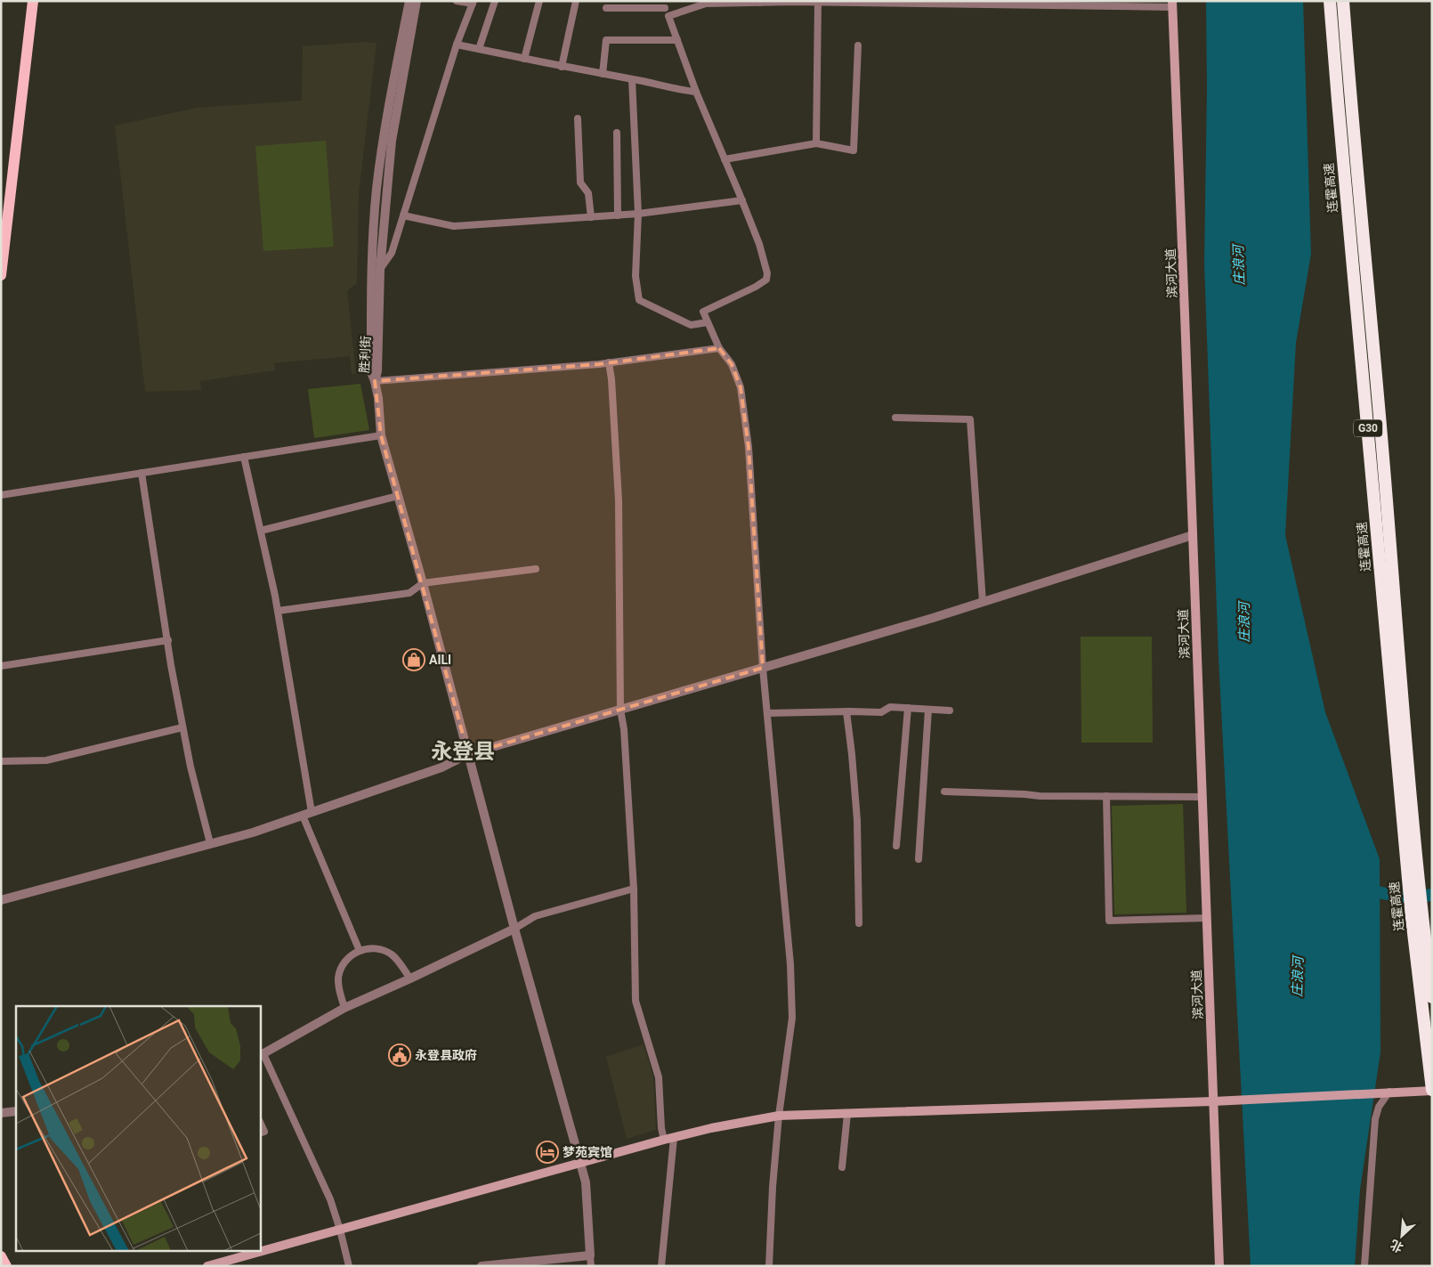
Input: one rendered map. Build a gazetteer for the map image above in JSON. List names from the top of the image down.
{
  "streets": {
    "highway": ["连霍高速", "G30"],
    "main road": ["滨河大道"],
    "street": ["胜利街"]
  },
  "districts": ["永登县"],
  "water": ["庄浪河"],
  "places": {
    "shop": ["AILI"],
    "public building": ["永登县政府"],
    "hotel": ["梦苑宾馆"]
  },
  "north": "bottom left"
}
